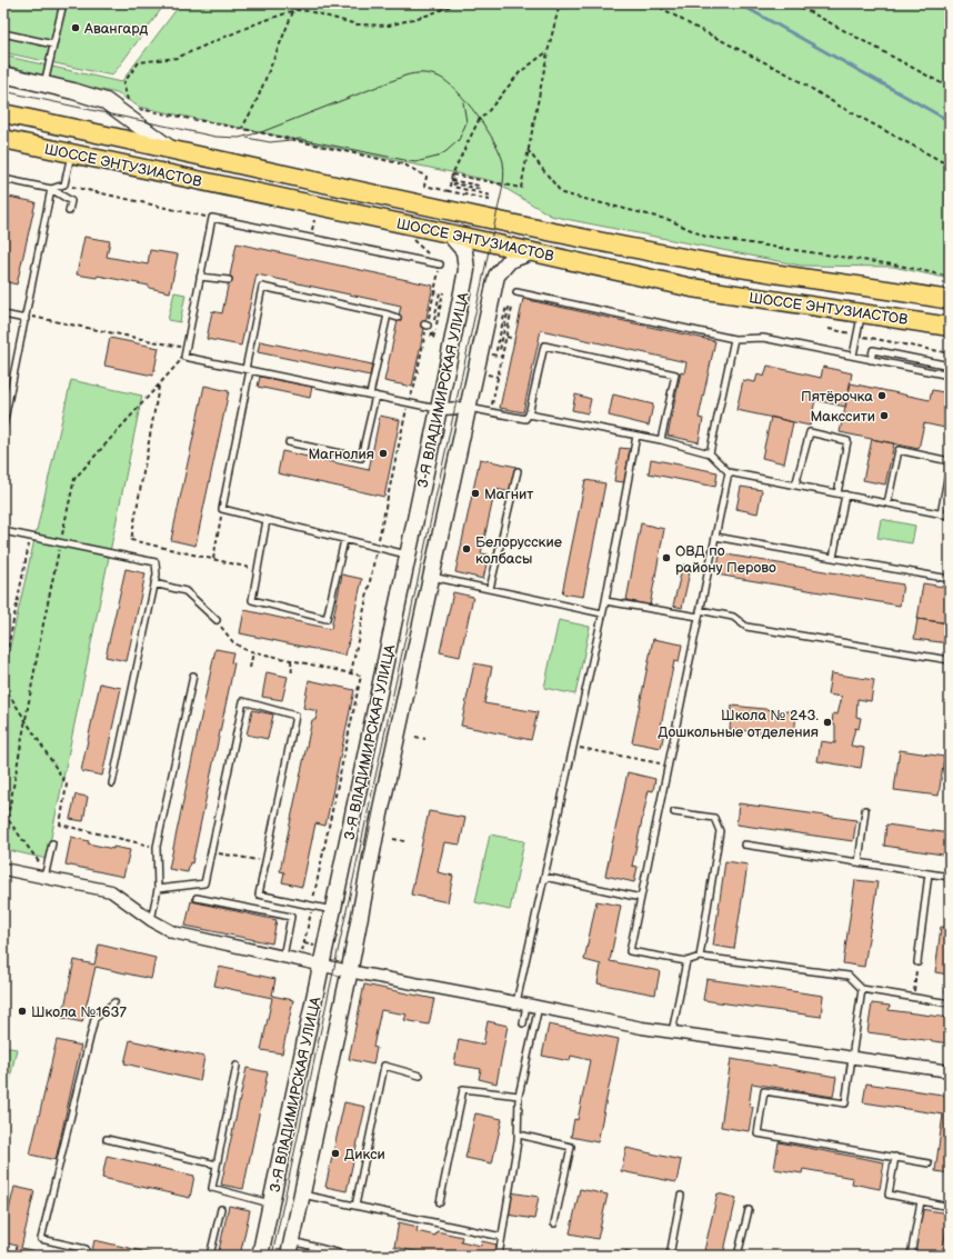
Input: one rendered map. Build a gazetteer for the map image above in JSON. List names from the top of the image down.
{
  "streets": {
    "main road": ["ШОССЕ ЭНТУЗИАСТОВ"],
    "street": ["3-Я ВЛАДИМИРСКАЯ УЛИЦА"]
  },
  "crossings": [
    ["ШОССЕ ЭНТУЗИАСТОВ", "3-Я ВЛАДИМИРСКАЯ УЛИЦА"]
  ],
  "places": [
    "Авангард",
    "Пятёрочка",
    "Макссити",
    "Магнолия",
    "Магнит",
    "Белорусские колбасы",
    "ОВД по району Перово",
    "Школа № 243. Дошкольные отделения",
    "Школа №1637",
    "Дикси"
  ]
}
